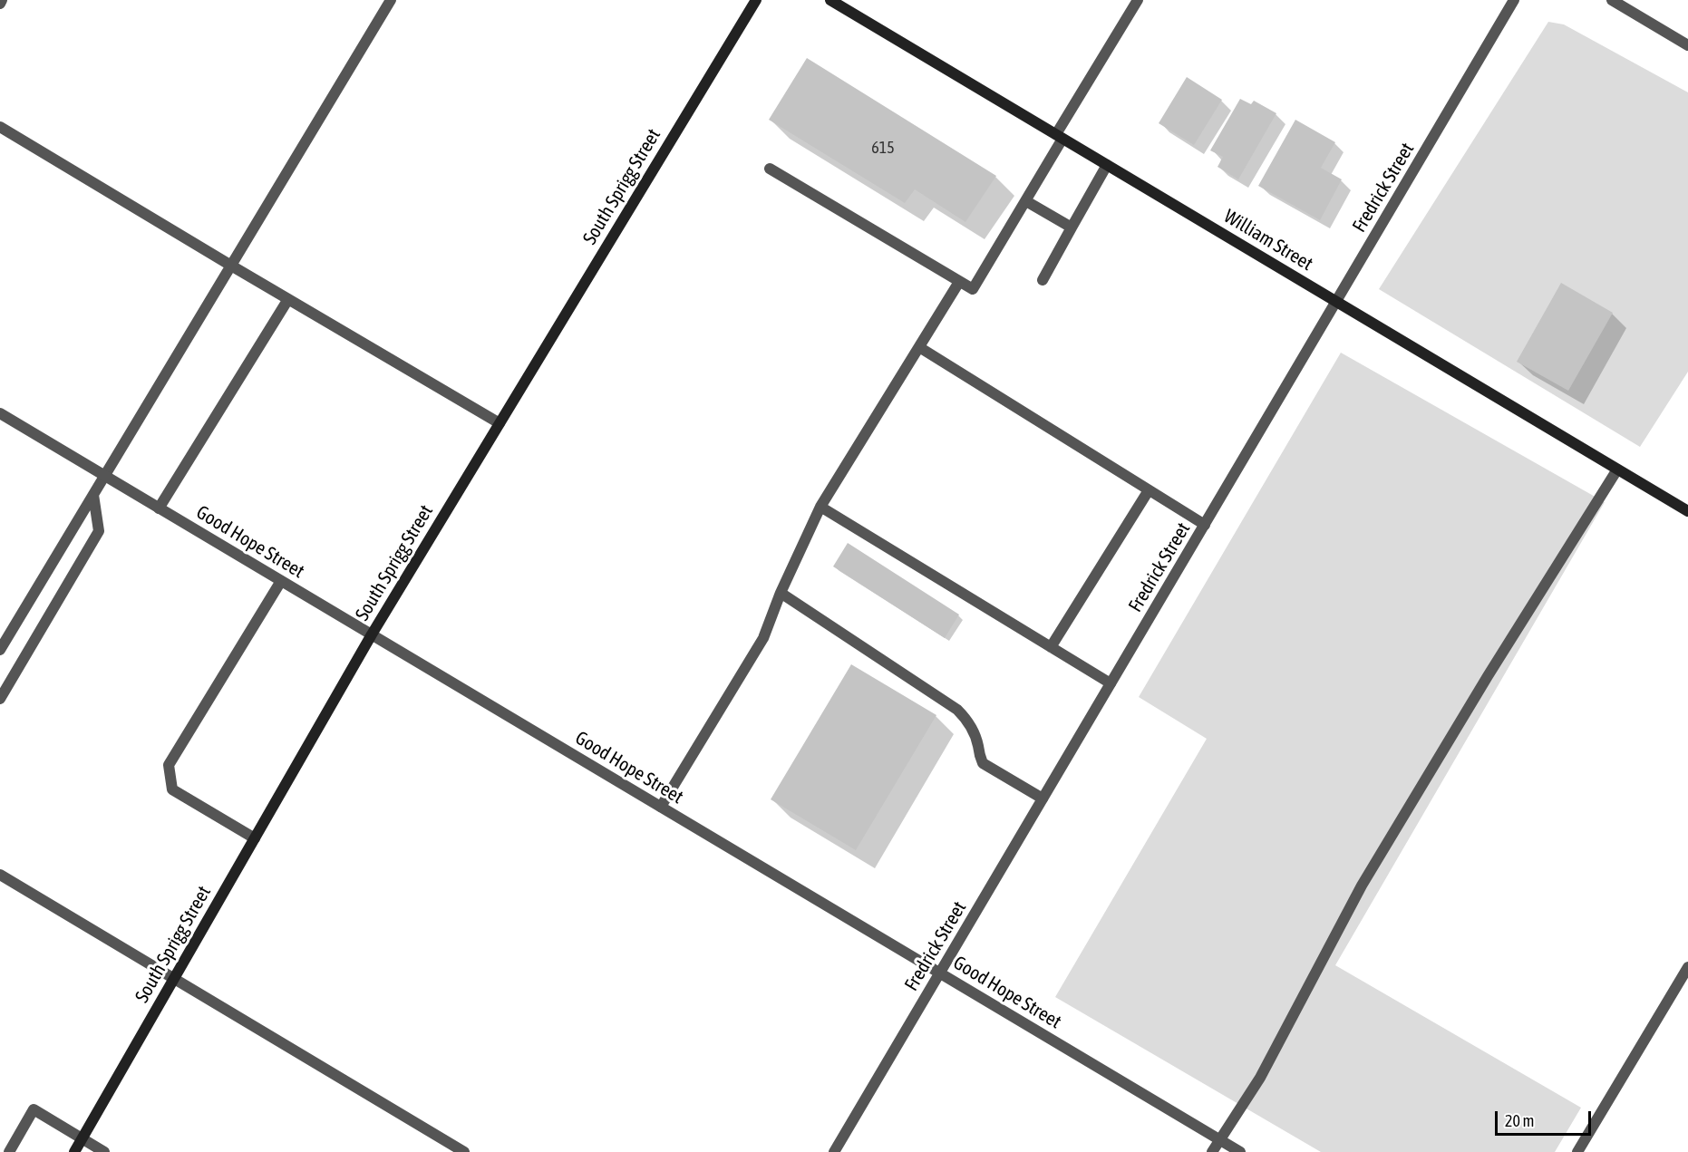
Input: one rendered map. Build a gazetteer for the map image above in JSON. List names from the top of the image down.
{
  "streets": {
    "main road": ["South Sprigg Street", "William Street"],
    "street": ["Fredrick Street", "Good Hope Street"]
  },
  "crossings": [
    ["South Sprigg Street", "Good Hope Street"],
    ["Fredrick Street", "William Street"],
    ["Fredrick Street", "Good Hope Street"]
  ],
  "house_numbers": ["615"],
  "scale_bar": "20 m"
}
